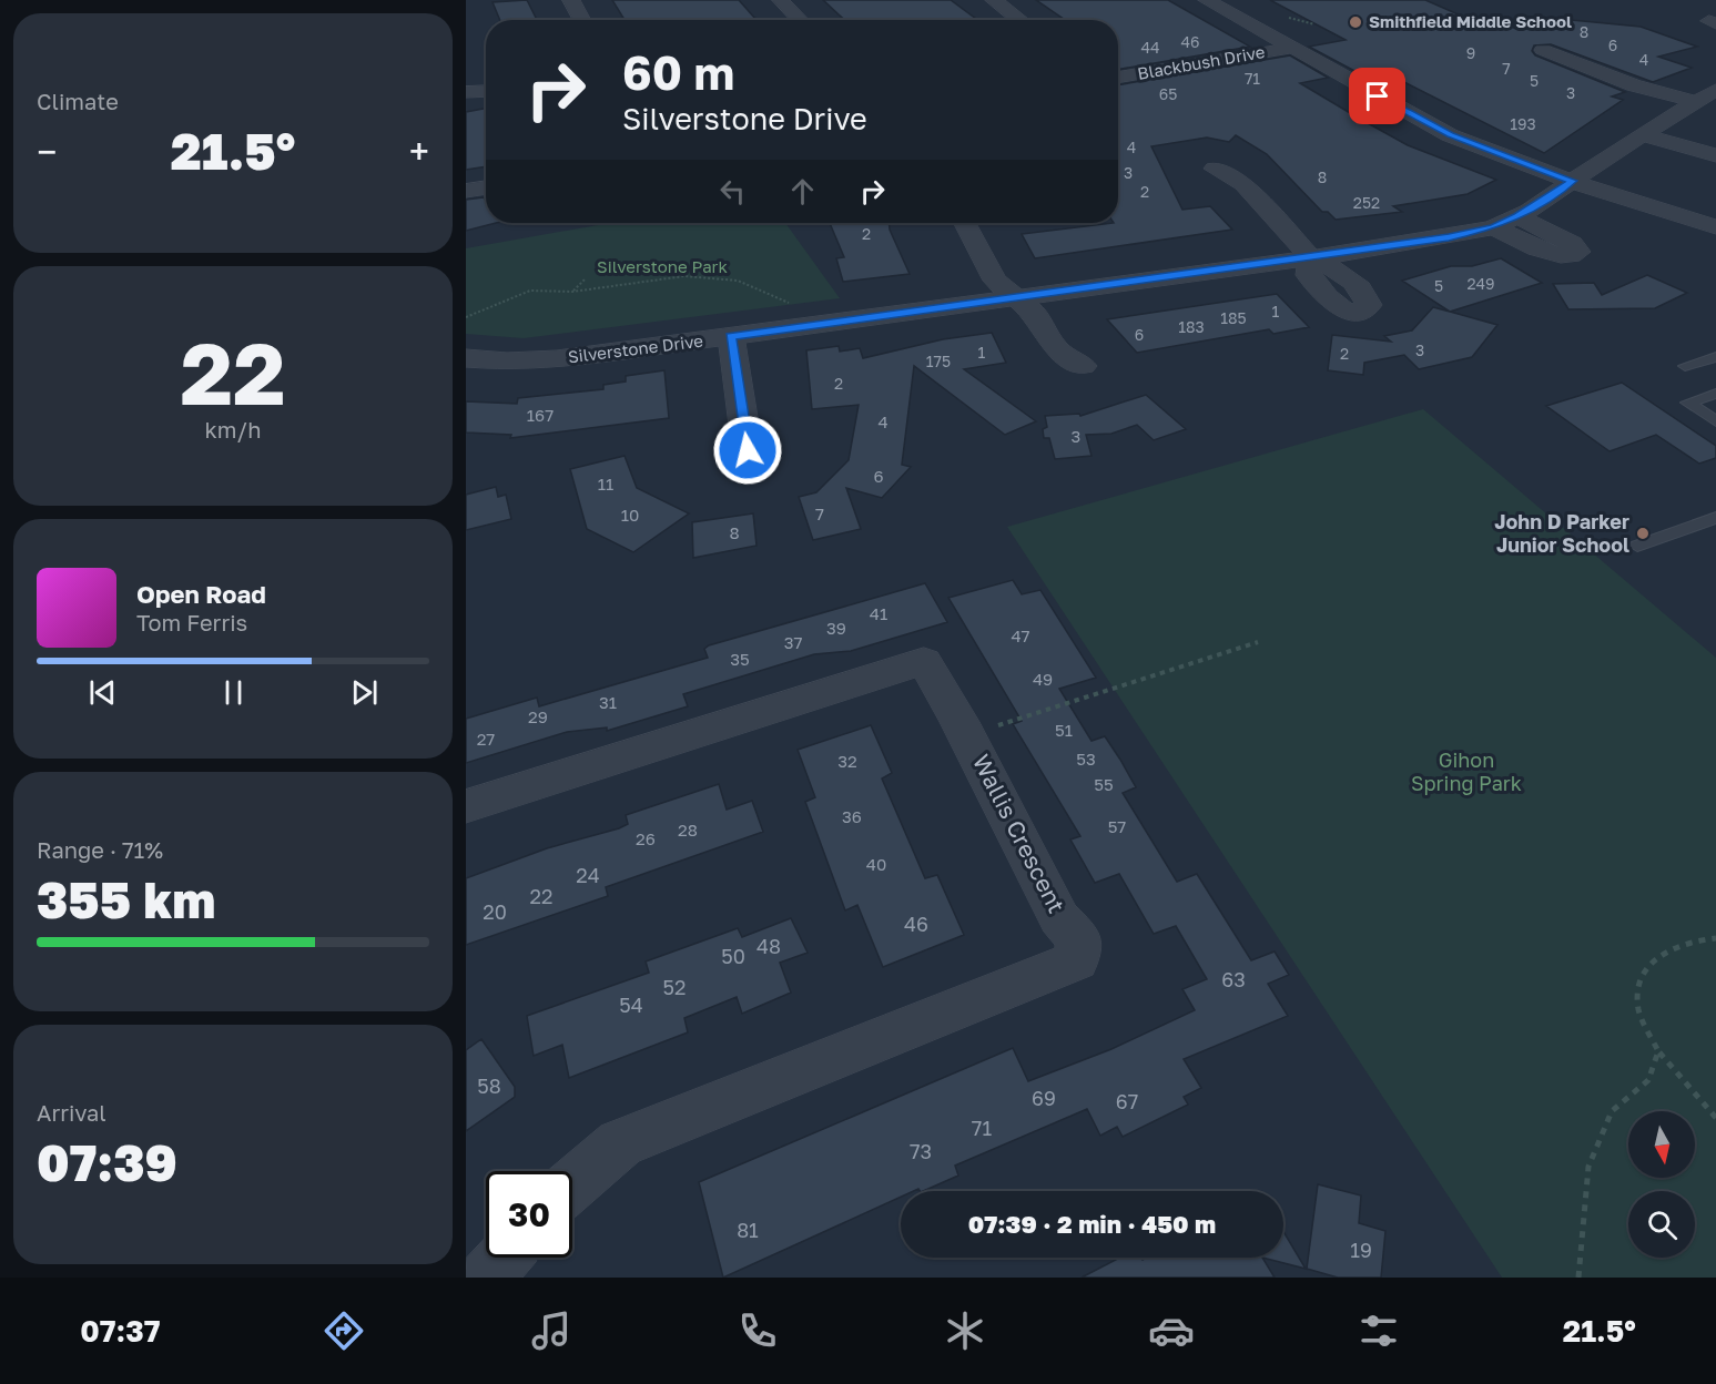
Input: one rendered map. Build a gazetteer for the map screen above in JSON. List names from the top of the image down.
{
  "streets": {
    "street": ["Blackbush Drive", "Silverstone Drive", "Wallis Crescent"]
  },
  "parks": ["Silverstone Park", "Gihon Spring Park"],
  "places": ["Smithfield Middle School", "John D Parker Junior School"],
  "house_numbers": [
    "8",
    "46",
    "6",
    "44",
    "9",
    "4",
    "7",
    "71",
    "5",
    "3",
    "65",
    "193",
    "4",
    "3",
    "8",
    "2",
    "252",
    "2",
    "249",
    "5",
    "1",
    "185",
    "183",
    "6",
    "3",
    "1",
    "2",
    "175",
    "2",
    "167",
    "4",
    "3",
    "6",
    "11",
    "7",
    "10",
    "8",
    "41",
    "39",
    "47",
    "37",
    "35",
    "49",
    "31",
    "29",
    "51",
    "27",
    "53",
    "32",
    "55",
    "36",
    "57",
    "28",
    "26",
    "40",
    "24",
    "22",
    "20",
    "46",
    "48",
    "50",
    "63",
    "52",
    "54",
    "58",
    "69",
    "67",
    "71",
    "73",
    "81",
    "19"
  ],
  "north": "bottom",
  "page": {
    "tile": [
      "Climate",
      ["22", "km/h"],
      ["Range · 71%", "355 km"],
      ["Arrival", "07:39"]
    ],
    "turn": ["60 m", "Silverstone Drive"],
    "heat": ["−", "21.5°", "+"],
    "song": ["Open Road", "Tom Ferris"],
    "limit": "30",
    "trip": "07:39 · 2 min · 450 m",
    "tabs": ["07:37", "21.5°"]
  }
}
